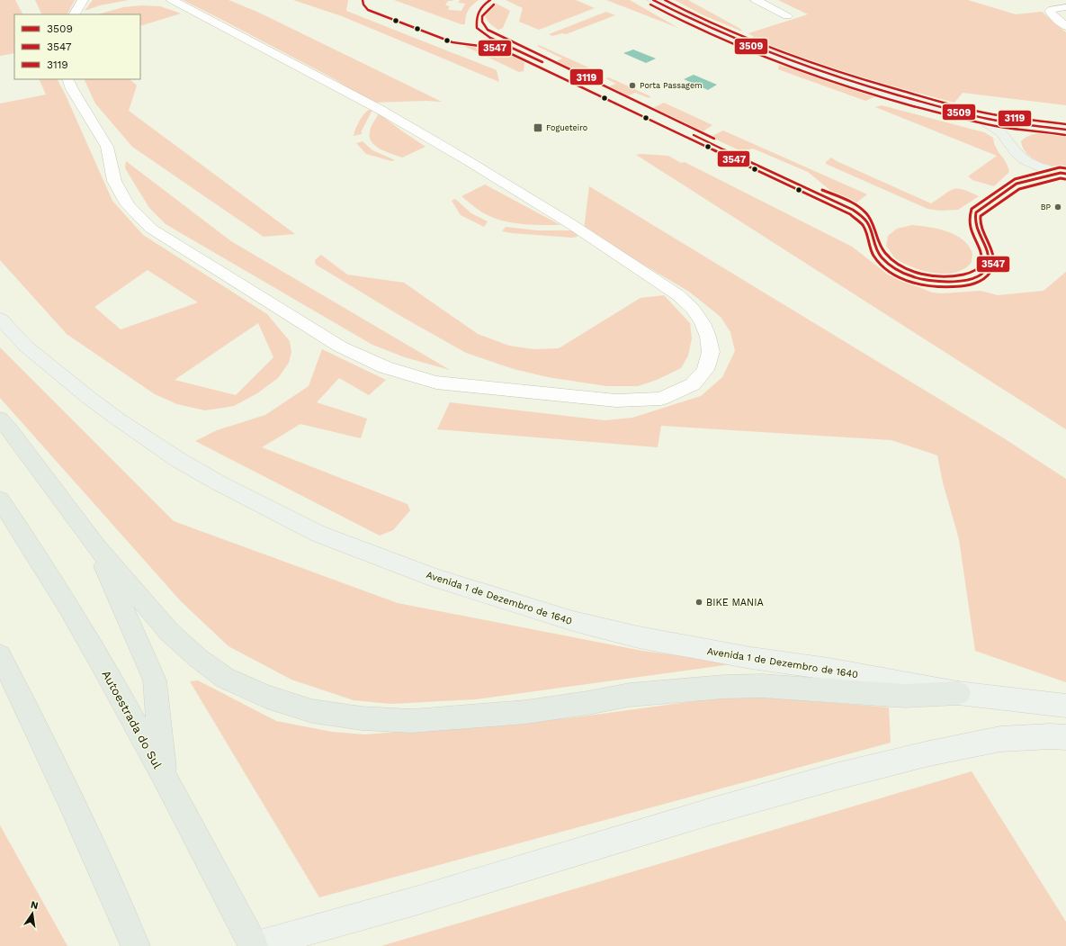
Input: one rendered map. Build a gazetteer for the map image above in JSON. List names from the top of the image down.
{
  "streets": {
    "highway": ["Autoestrada do Sul"],
    "main road": ["Avenida 1 de Dezembro de 1640"]
  },
  "places": {
    "other": ["Porta Passagem", "BP", "BIKE MANIA"],
    "transit": ["Fogueteiro"]
  },
  "lines": ["transit line 3509", "transit line 3547", "transit line 3119"],
  "legend": ["3509", "3547", "3119"],
  "north": "top"
}
